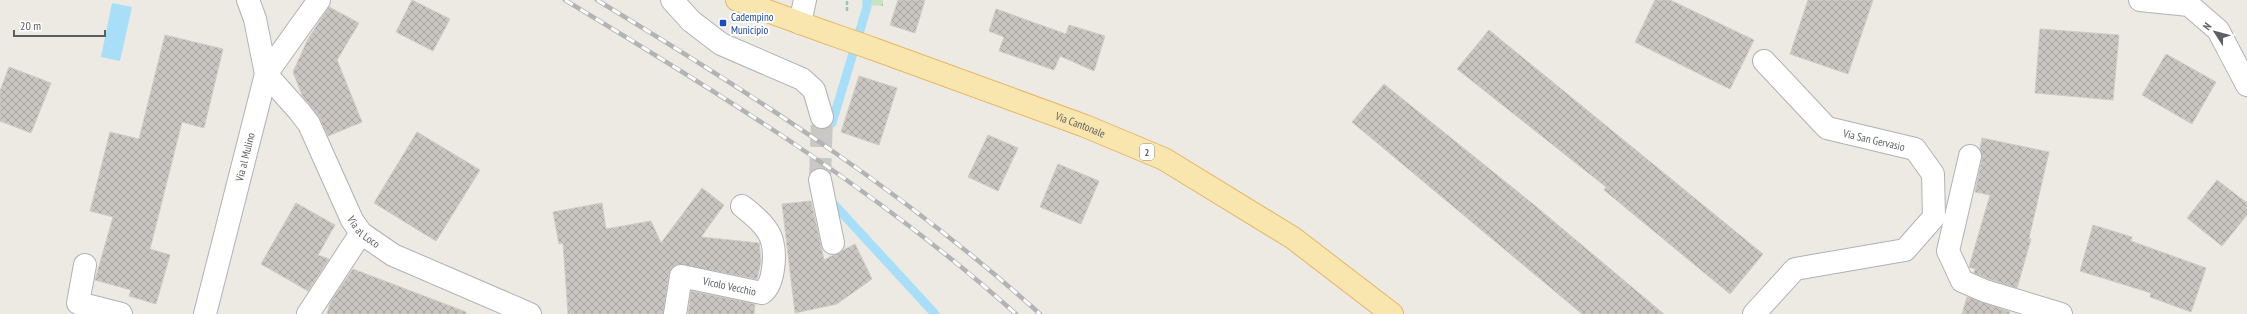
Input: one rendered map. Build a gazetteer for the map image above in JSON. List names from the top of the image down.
{
  "streets": {
    "main road": ["Via Cantonale", "2"],
    "street": [
      "Via San Gervasio",
      "Via al Mulino",
      "Via al Loco",
      "Vicolo Vecchio"
    ]
  },
  "crossings": [
    ["Via al Mulino", "Via al Loco"]
  ],
  "places": {
    "transit": ["Cadempino Municipio"]
  },
  "scale_bar": "20 m",
  "north": "top left"
}
